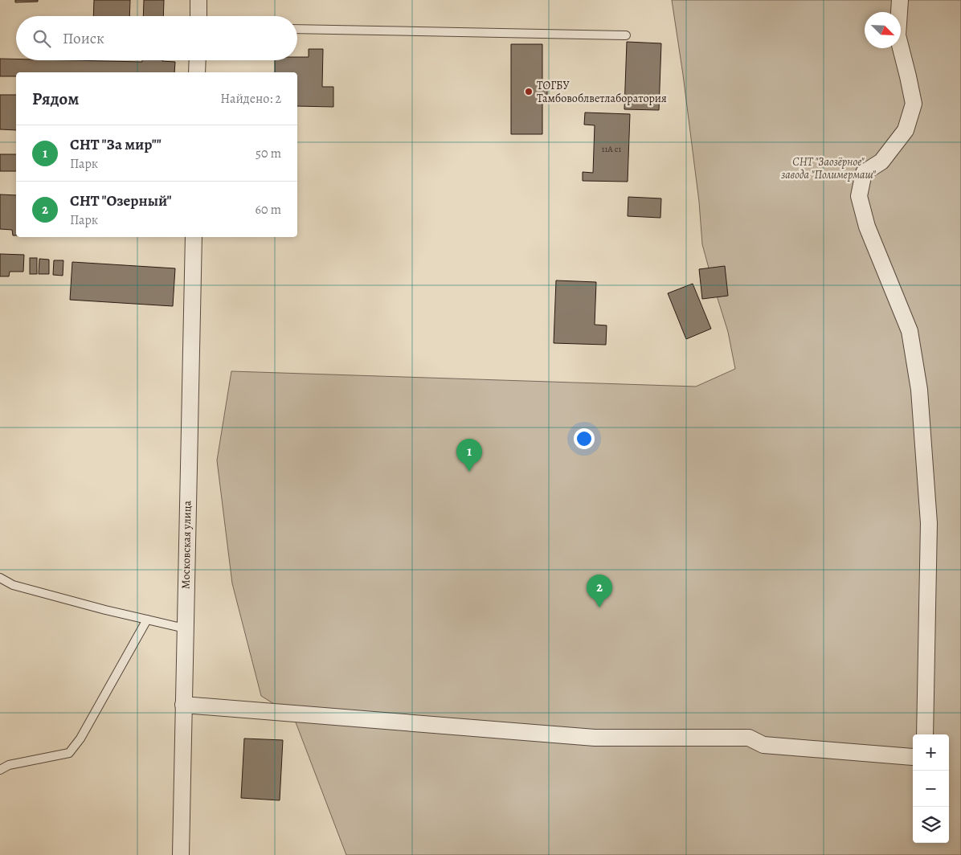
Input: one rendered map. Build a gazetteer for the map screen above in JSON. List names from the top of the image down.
{
  "streets": {
    "street": ["Московская улица"]
  },
  "parks": ["СНТ \"Заозёрное\" завода \"Полимермаш\""],
  "places": ["ТОГБУ Тамбовоблветлаборатория"],
  "house_numbers": ["11А с1"],
  "north": "bottom right",
  "page": {
    "search": "Поиск",
    "heading": ["Рядом", "Найдено: 2"],
    "list": [
      {
        "mark": "1",
        "name": "СНТ \"За мир\"\"",
        "note": "Парк",
        "value": "50 m"
      },
      {
        "mark": "2",
        "name": "СНТ \"Озерный\"",
        "note": "Парк",
        "value": "60 m"
      }
    ],
    "pins": ["1", "2"],
    "map_buttons": ["+", "−"]
  }
}
